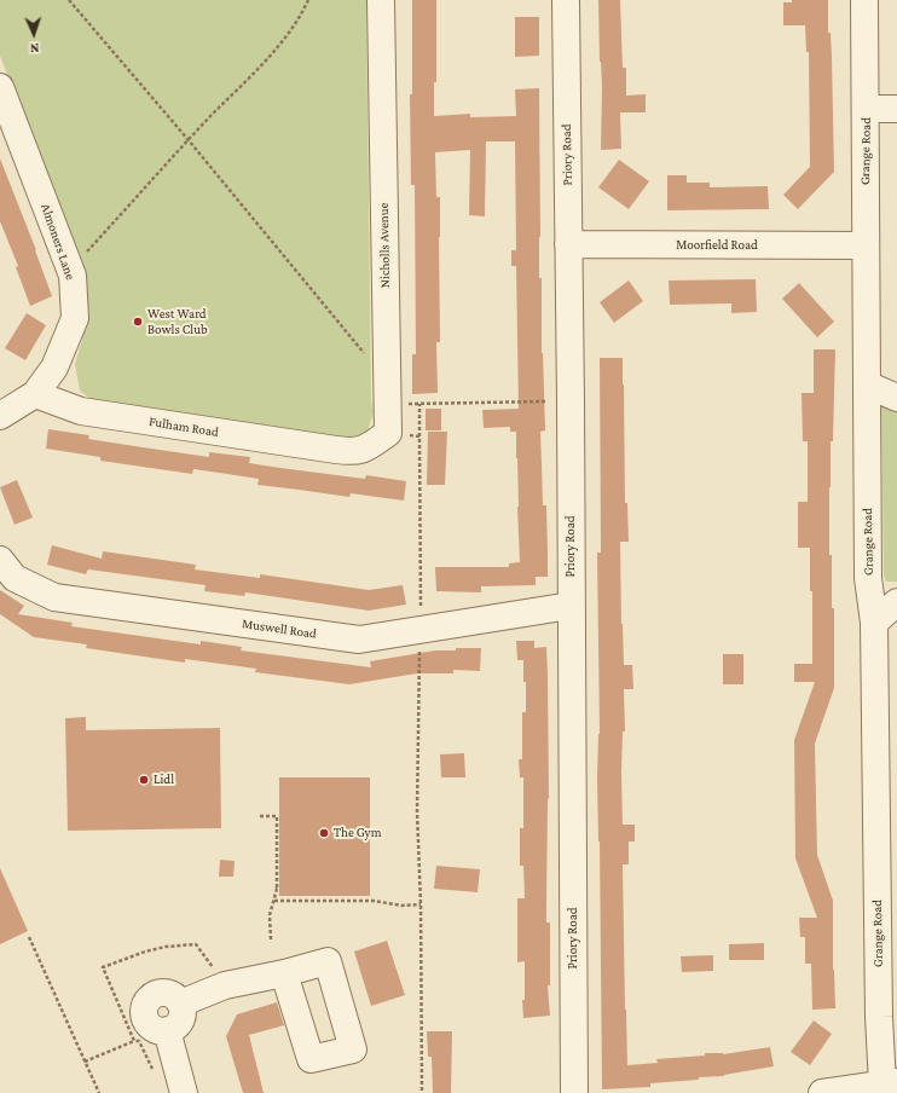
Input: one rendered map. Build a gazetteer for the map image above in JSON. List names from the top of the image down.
{
  "streets": {
    "street": [
      "Grange Road",
      "Priory Road",
      "Almoners Lane",
      "Nicholls Avenue",
      "Moorfield Road",
      "Fulham Road",
      "Muswell Road"
    ]
  },
  "crossings": [
    ["Grange Road", "Moorfield Road"],
    ["Priory Road", "Moorfield Road"],
    ["Priory Road", "Muswell Road"],
    ["Almoners Lane", "Fulham Road"],
    ["Nicholls Avenue", "Fulham Road"]
  ],
  "places": ["West Ward Bowls Club", "Lidl", "The Gym"],
  "north": "bottom"
}
